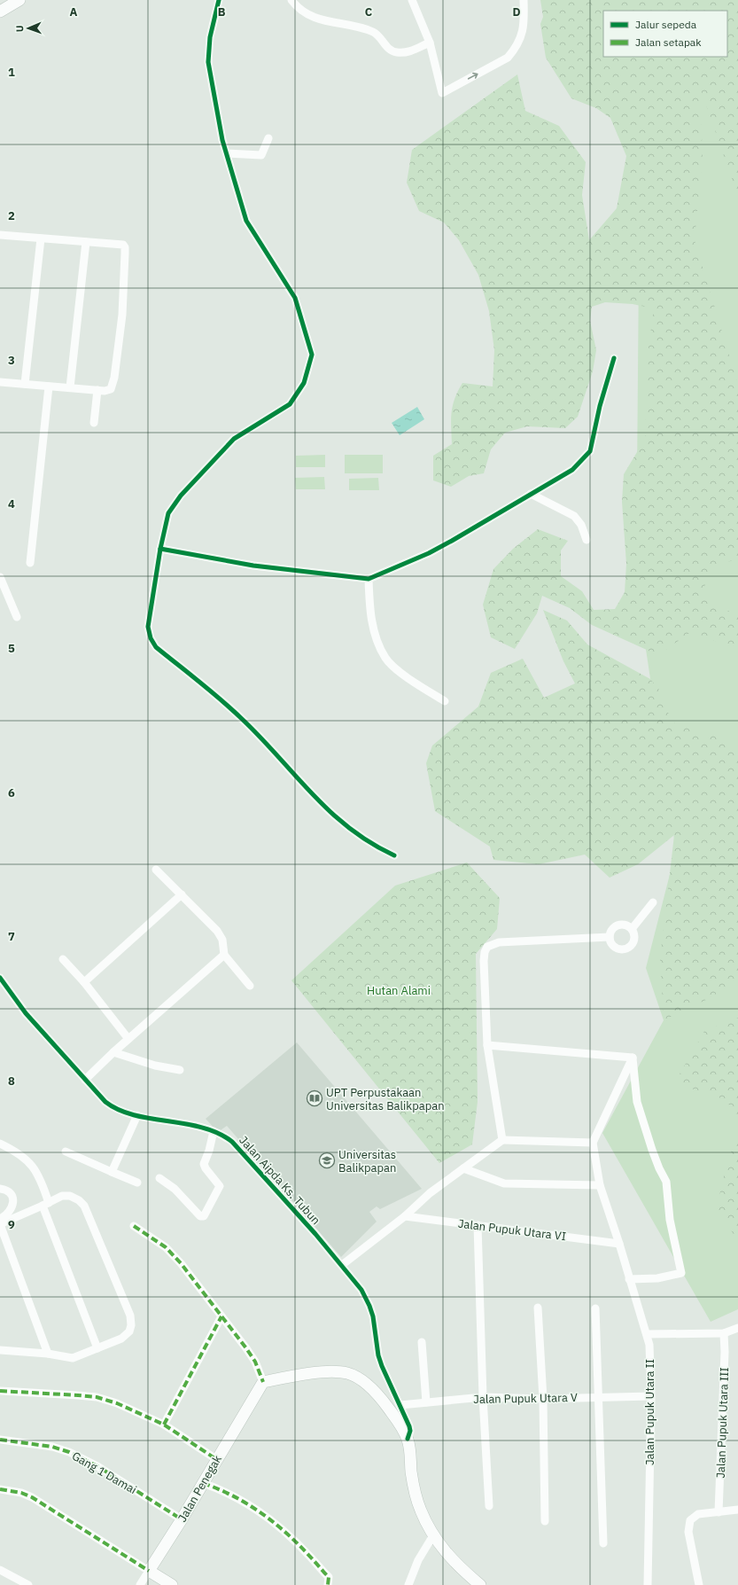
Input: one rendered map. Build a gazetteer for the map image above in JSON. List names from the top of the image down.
{
  "streets": {
    "street": [
      "Jalan Aipda Ks. Tubun",
      "Jalan Pupuk Utara VI",
      "Jalan Pupuk Utara V",
      "Jalan Pupuk Utara II",
      "Jalan Pupuk Utara III",
      "Gang 1 Damai",
      "Jalan Penegak"
    ]
  },
  "crossings": [
    ["Jalan Aipda Ks. Tubun", "Jalan Pupuk Utara V"],
    ["Jalan Pupuk Utara VI", "Jalan Pupuk Utara II"],
    ["Jalan Pupuk Utara V", "Jalan Pupuk Utara II"],
    ["Gang 1 Damai", "Jalan Penegak"]
  ],
  "parks": ["Hutan Alami"],
  "places": {
    "library": ["UPT Perpustakaan Universitas Balikpapan"],
    "school or university": ["Universitas Balikpapan"]
  },
  "legend": ["Jalur sepeda", "Jalan setapak"],
  "north": "left",
  "grid": {
    "columns": [
      "A",
      "B",
      "C",
      "D"
    ],
    "rows": [
      "1",
      "2",
      "3",
      "4",
      "5",
      "6",
      "7",
      "8",
      "9"
    ]
  }
}
